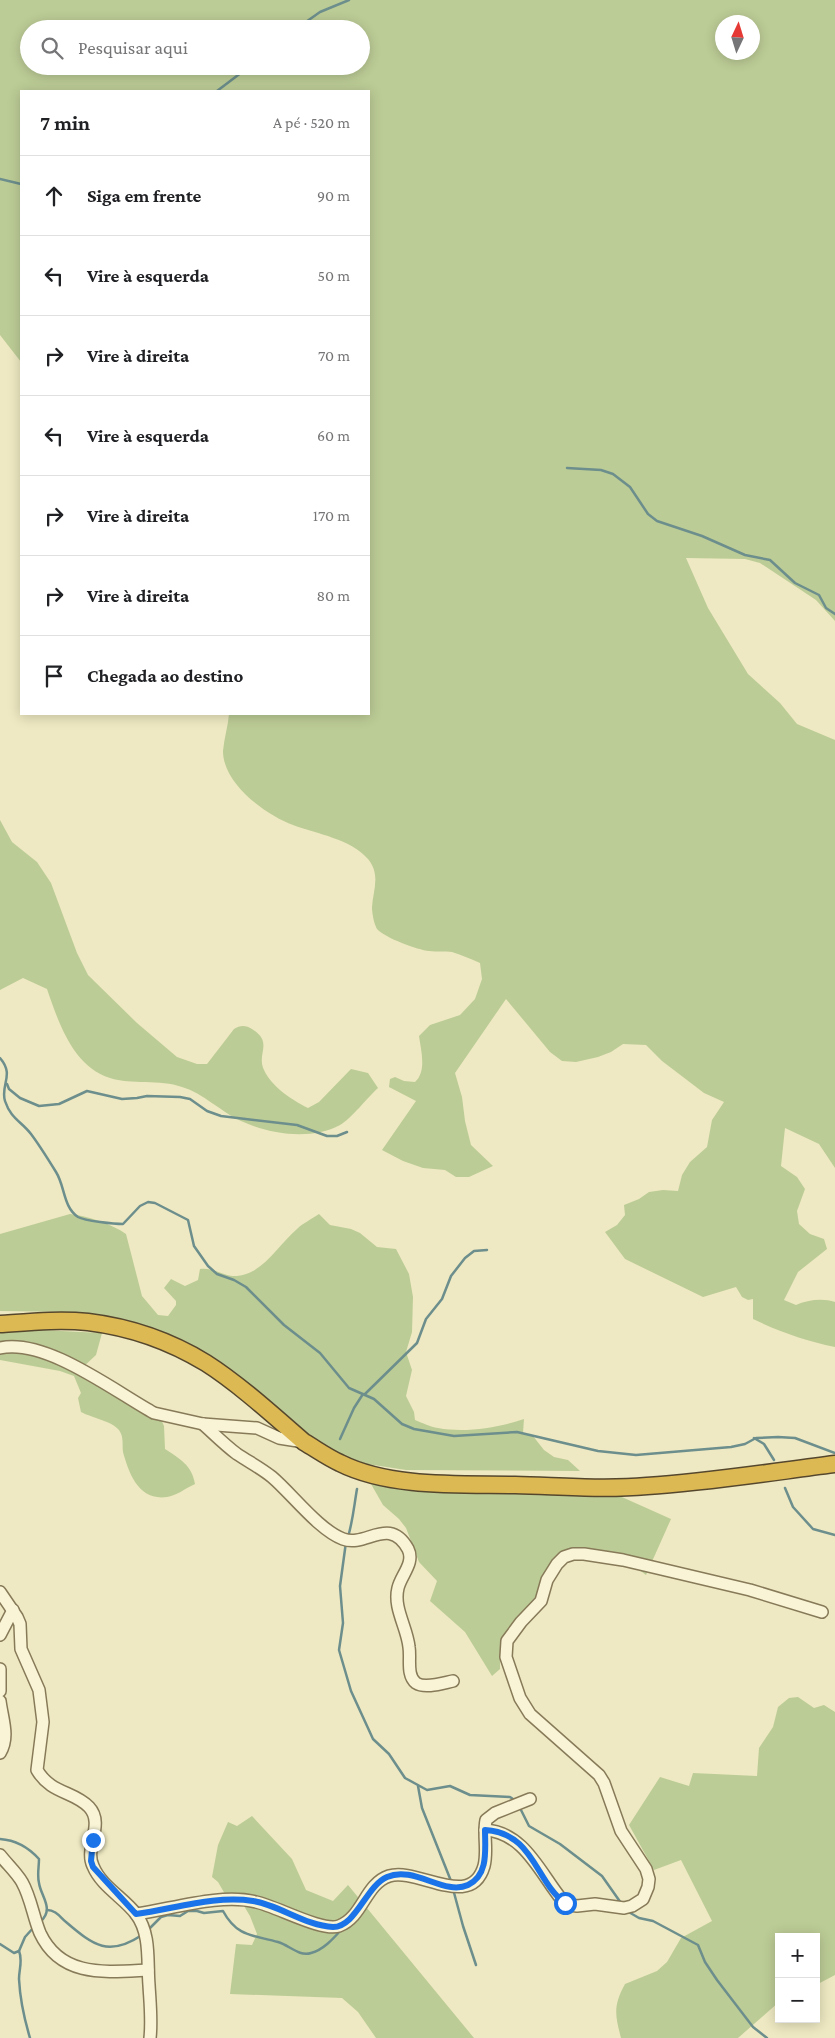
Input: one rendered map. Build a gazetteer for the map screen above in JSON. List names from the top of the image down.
{
  "north": "top",
  "page": {
    "search": "Pesquisar aqui",
    "heading": ["7 min", "A pé · 520 m"],
    "list": [
      ["Siga em frente", "90 m"],
      ["Vire à esquerda", "50 m"],
      ["Vire à direita", "70 m"],
      ["Vire à esquerda", "60 m"],
      ["Vire à direita", "170 m"],
      ["Vire à direita", "80 m"],
      "Chegada ao destino"
    ],
    "map_buttons": ["+", "−"]
  }
}
